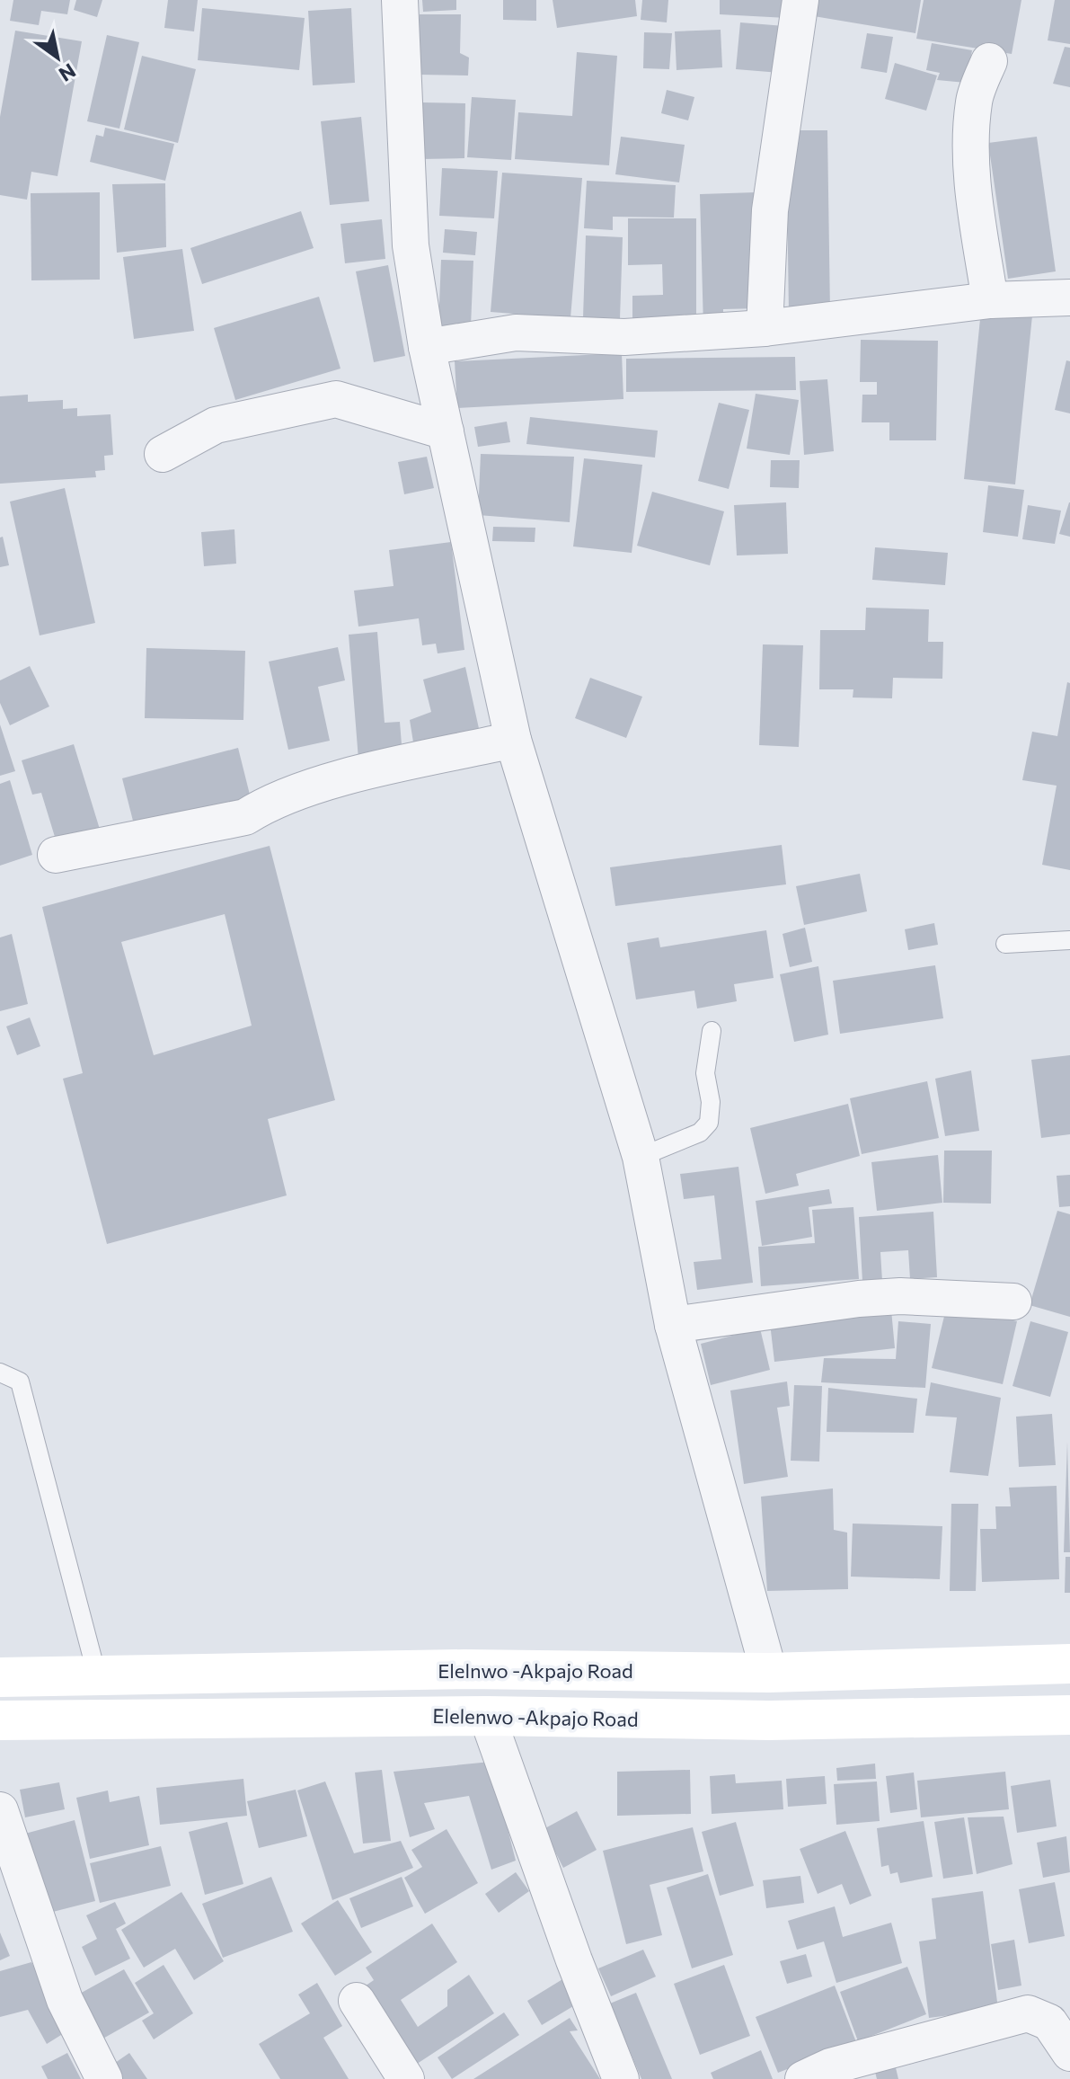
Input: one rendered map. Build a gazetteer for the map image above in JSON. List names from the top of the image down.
{
  "streets": {
    "main road": ["Elelnwo -Akpajo Road", "Elelenwo -Akpajo Road"]
  },
  "north": "bottom right"
}
